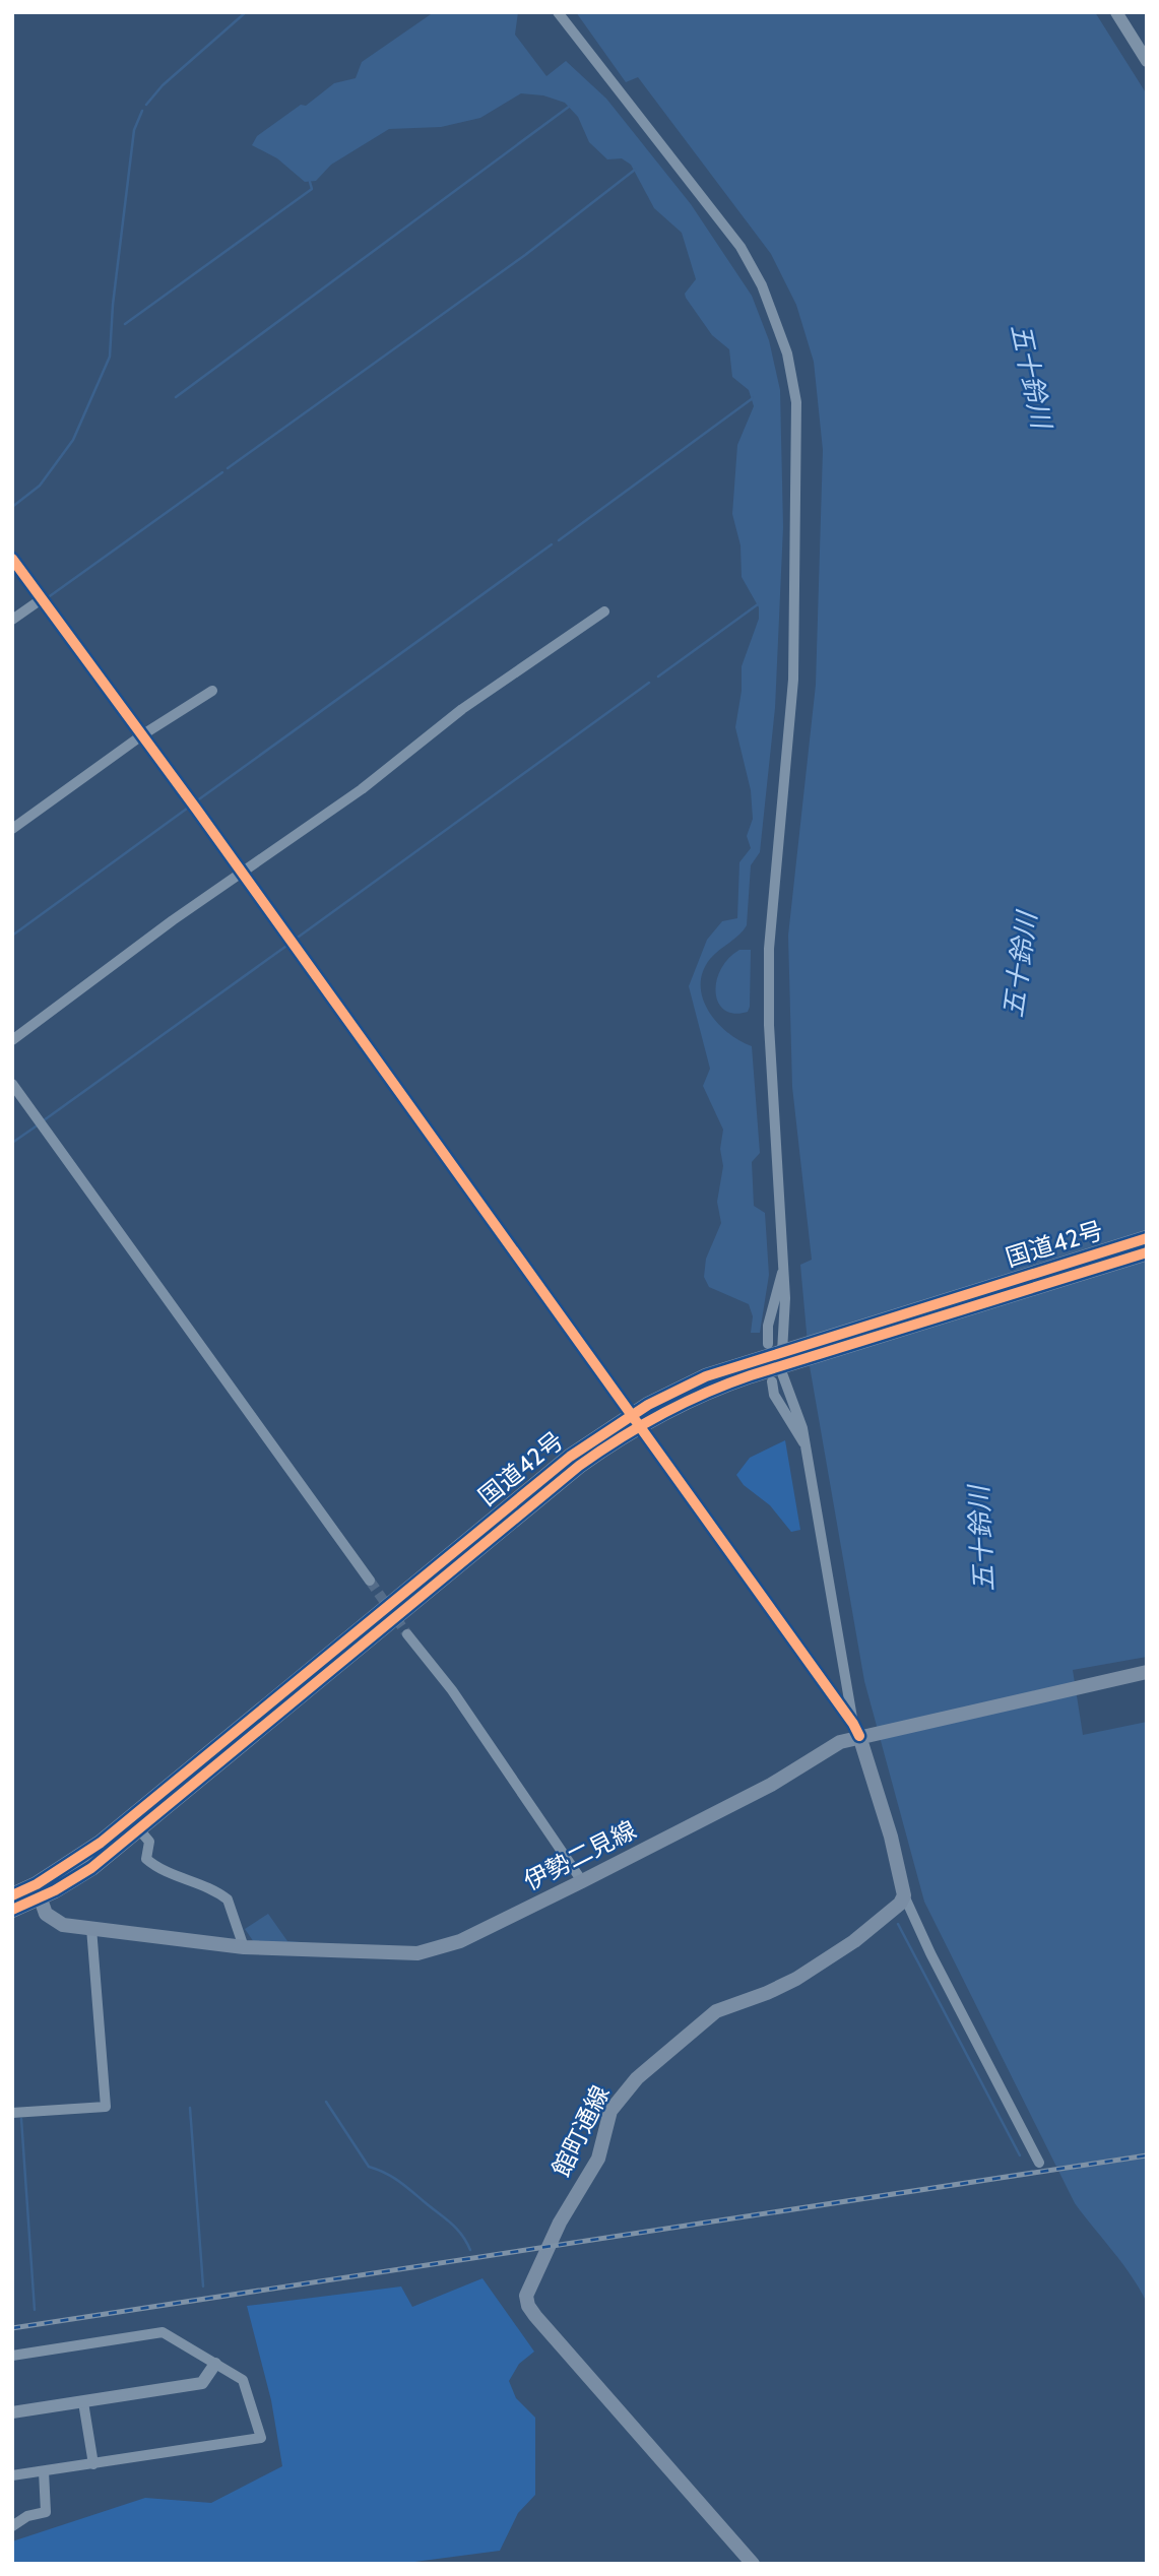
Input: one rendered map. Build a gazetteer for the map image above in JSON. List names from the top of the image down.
{
  "streets": {
    "highway": ["国道42号"],
    "main road": ["伊勢二見線", "館町通線"]
  },
  "crossings": [
    ["国道42号", "伊勢二見線"]
  ],
  "water": ["五十鈴川"]
}
